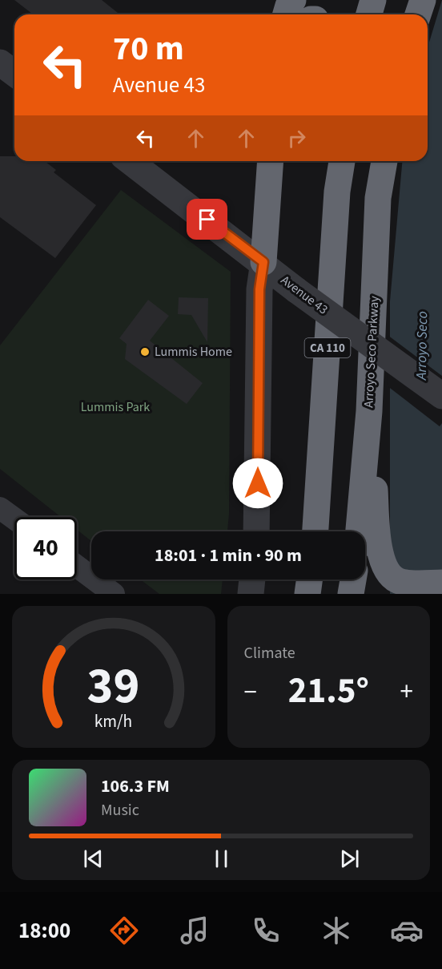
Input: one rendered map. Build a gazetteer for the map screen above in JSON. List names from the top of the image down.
{
  "streets": {
    "highway": ["CA 110", "Arroyo Seco Parkway"],
    "street": ["Avenue 43"]
  },
  "water": ["Arroyo Seco"],
  "parks": ["Lummis Park"],
  "places": ["Lummis Home"],
  "page": {
    "turn": ["70 m", "Avenue 43"],
    "limit": "40",
    "trip": "18:01 · 1 min · 90 m",
    "tile": "Climate",
    "heat": ["−", "21.5°", "+"],
    "song": ["106.3 FM", "Music"],
    "tabs": "18:00",
    "gauge": ["39", "km/h"]
  }
}
